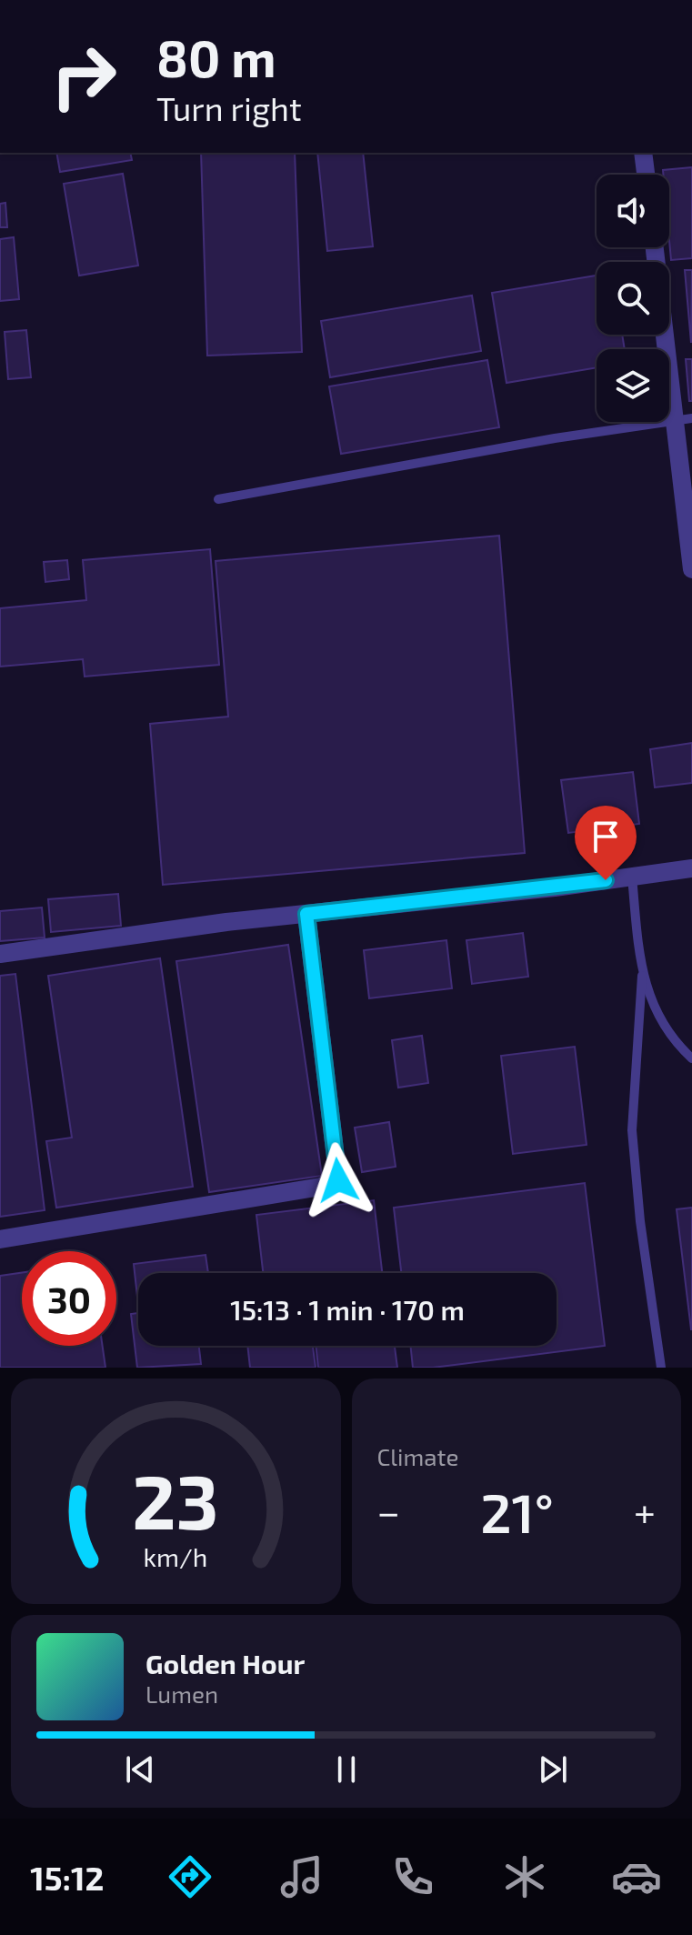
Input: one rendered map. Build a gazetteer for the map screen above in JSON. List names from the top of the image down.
{
  "page": {
    "turn": ["80 m", "Turn right"],
    "limit": "30",
    "trip": "15:13 · 1 min · 170 m",
    "tile": "Climate",
    "heat": ["−", "21°", "+"],
    "song": ["Golden Hour", "Lumen"],
    "tabs": "15:12",
    "gauge": ["23", "km/h"]
  }
}
